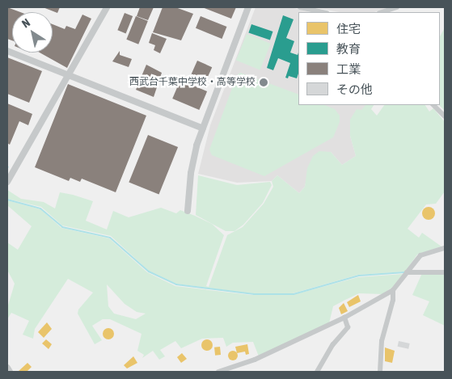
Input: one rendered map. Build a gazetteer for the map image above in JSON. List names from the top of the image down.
{
  "places": ["西武台千葉中学校・高等学校"],
  "legend": [
    "住宅",
    "教育",
    "工業",
    "その他"
  ],
  "north": "top left"
}
